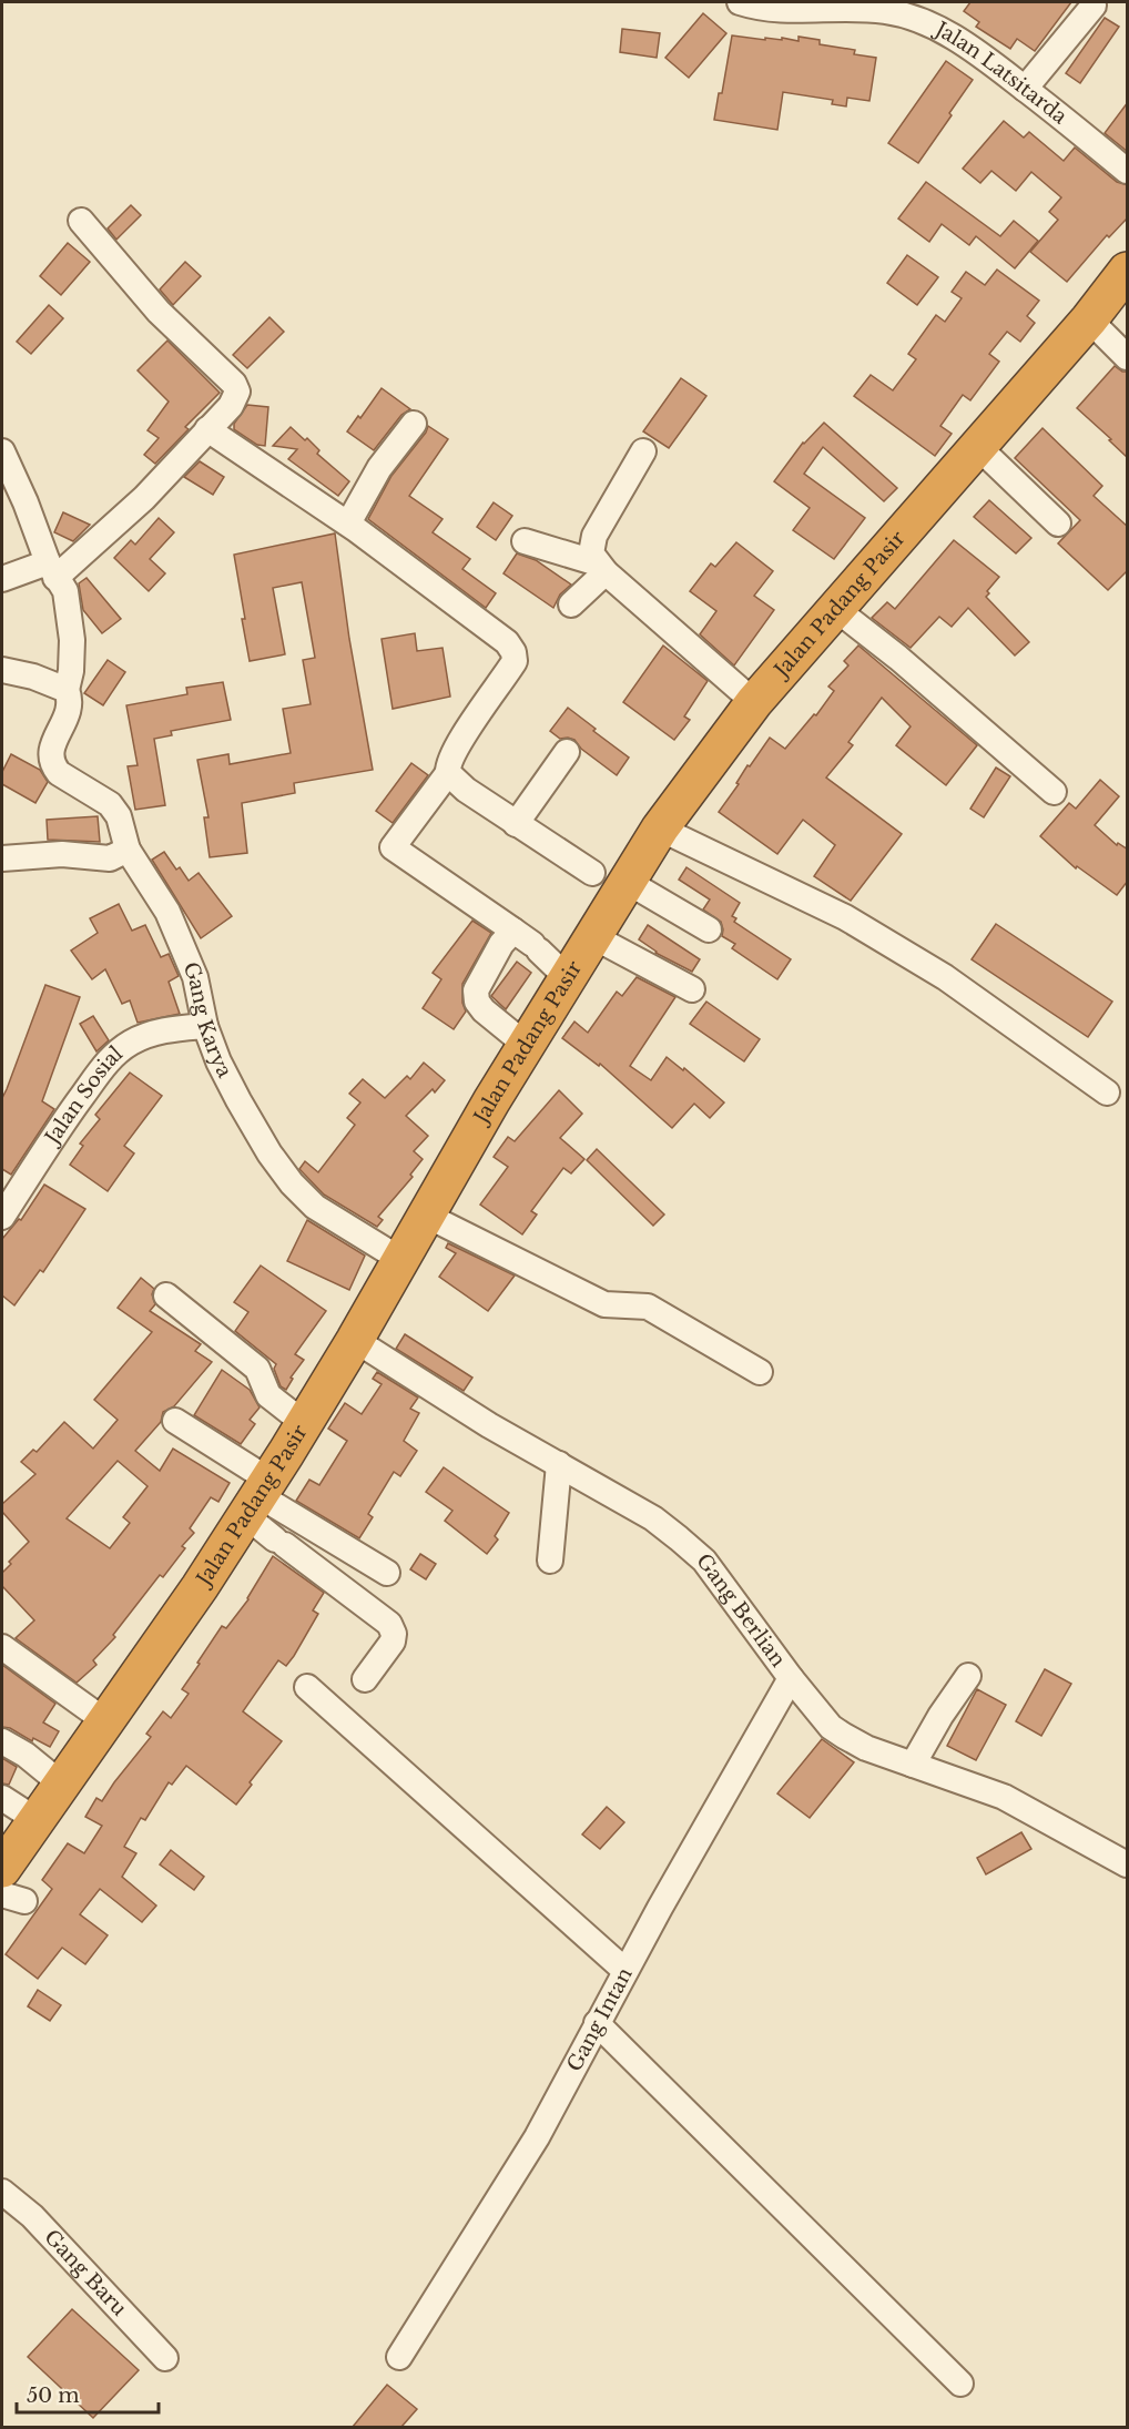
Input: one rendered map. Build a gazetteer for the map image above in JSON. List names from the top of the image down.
{
  "streets": {
    "highway": ["Jalan Padang Pasir"],
    "street": [
      "Jalan Latsitarda",
      "Gang Karya",
      "Jalan Sosial",
      "Gang Berlian",
      "Gang Intan",
      "Gang Baru"
    ]
  },
  "crossings": [
    ["Jalan Padang Pasir", "Gang Karya"],
    ["Jalan Padang Pasir", "Gang Berlian"],
    ["Gang Karya", "Jalan Sosial"],
    ["Gang Berlian", "Gang Intan"]
  ],
  "scale_bar": "50 m"
}
